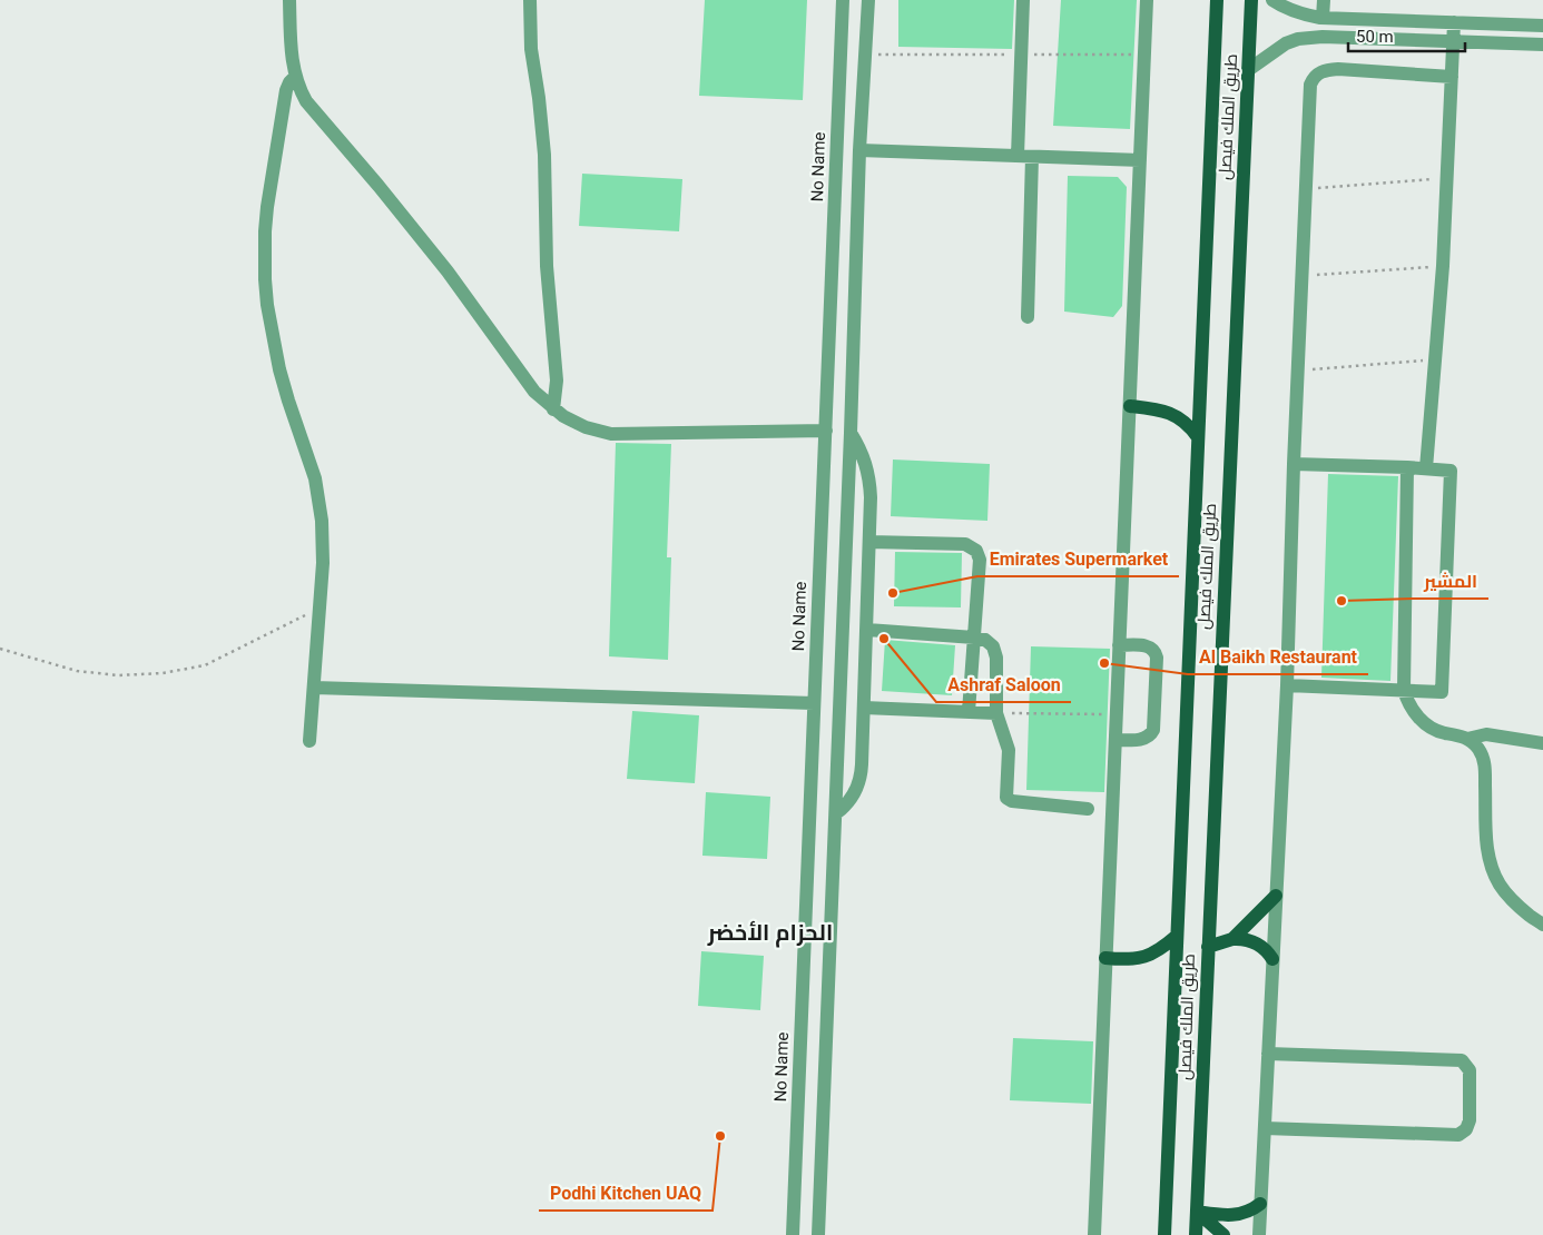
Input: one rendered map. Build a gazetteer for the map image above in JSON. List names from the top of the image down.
{
  "streets": {
    "main road": ["طريق الملك فيصل"],
    "street": ["No Name"]
  },
  "districts": ["الحزام الأخضر"],
  "places": [
    "Emirates Supermarket",
    "المشير",
    "Ashraf Saloon",
    "Al Baikh Restaurant",
    "Podhi Kitchen UAQ"
  ],
  "scale_bar": "50 m"
}
